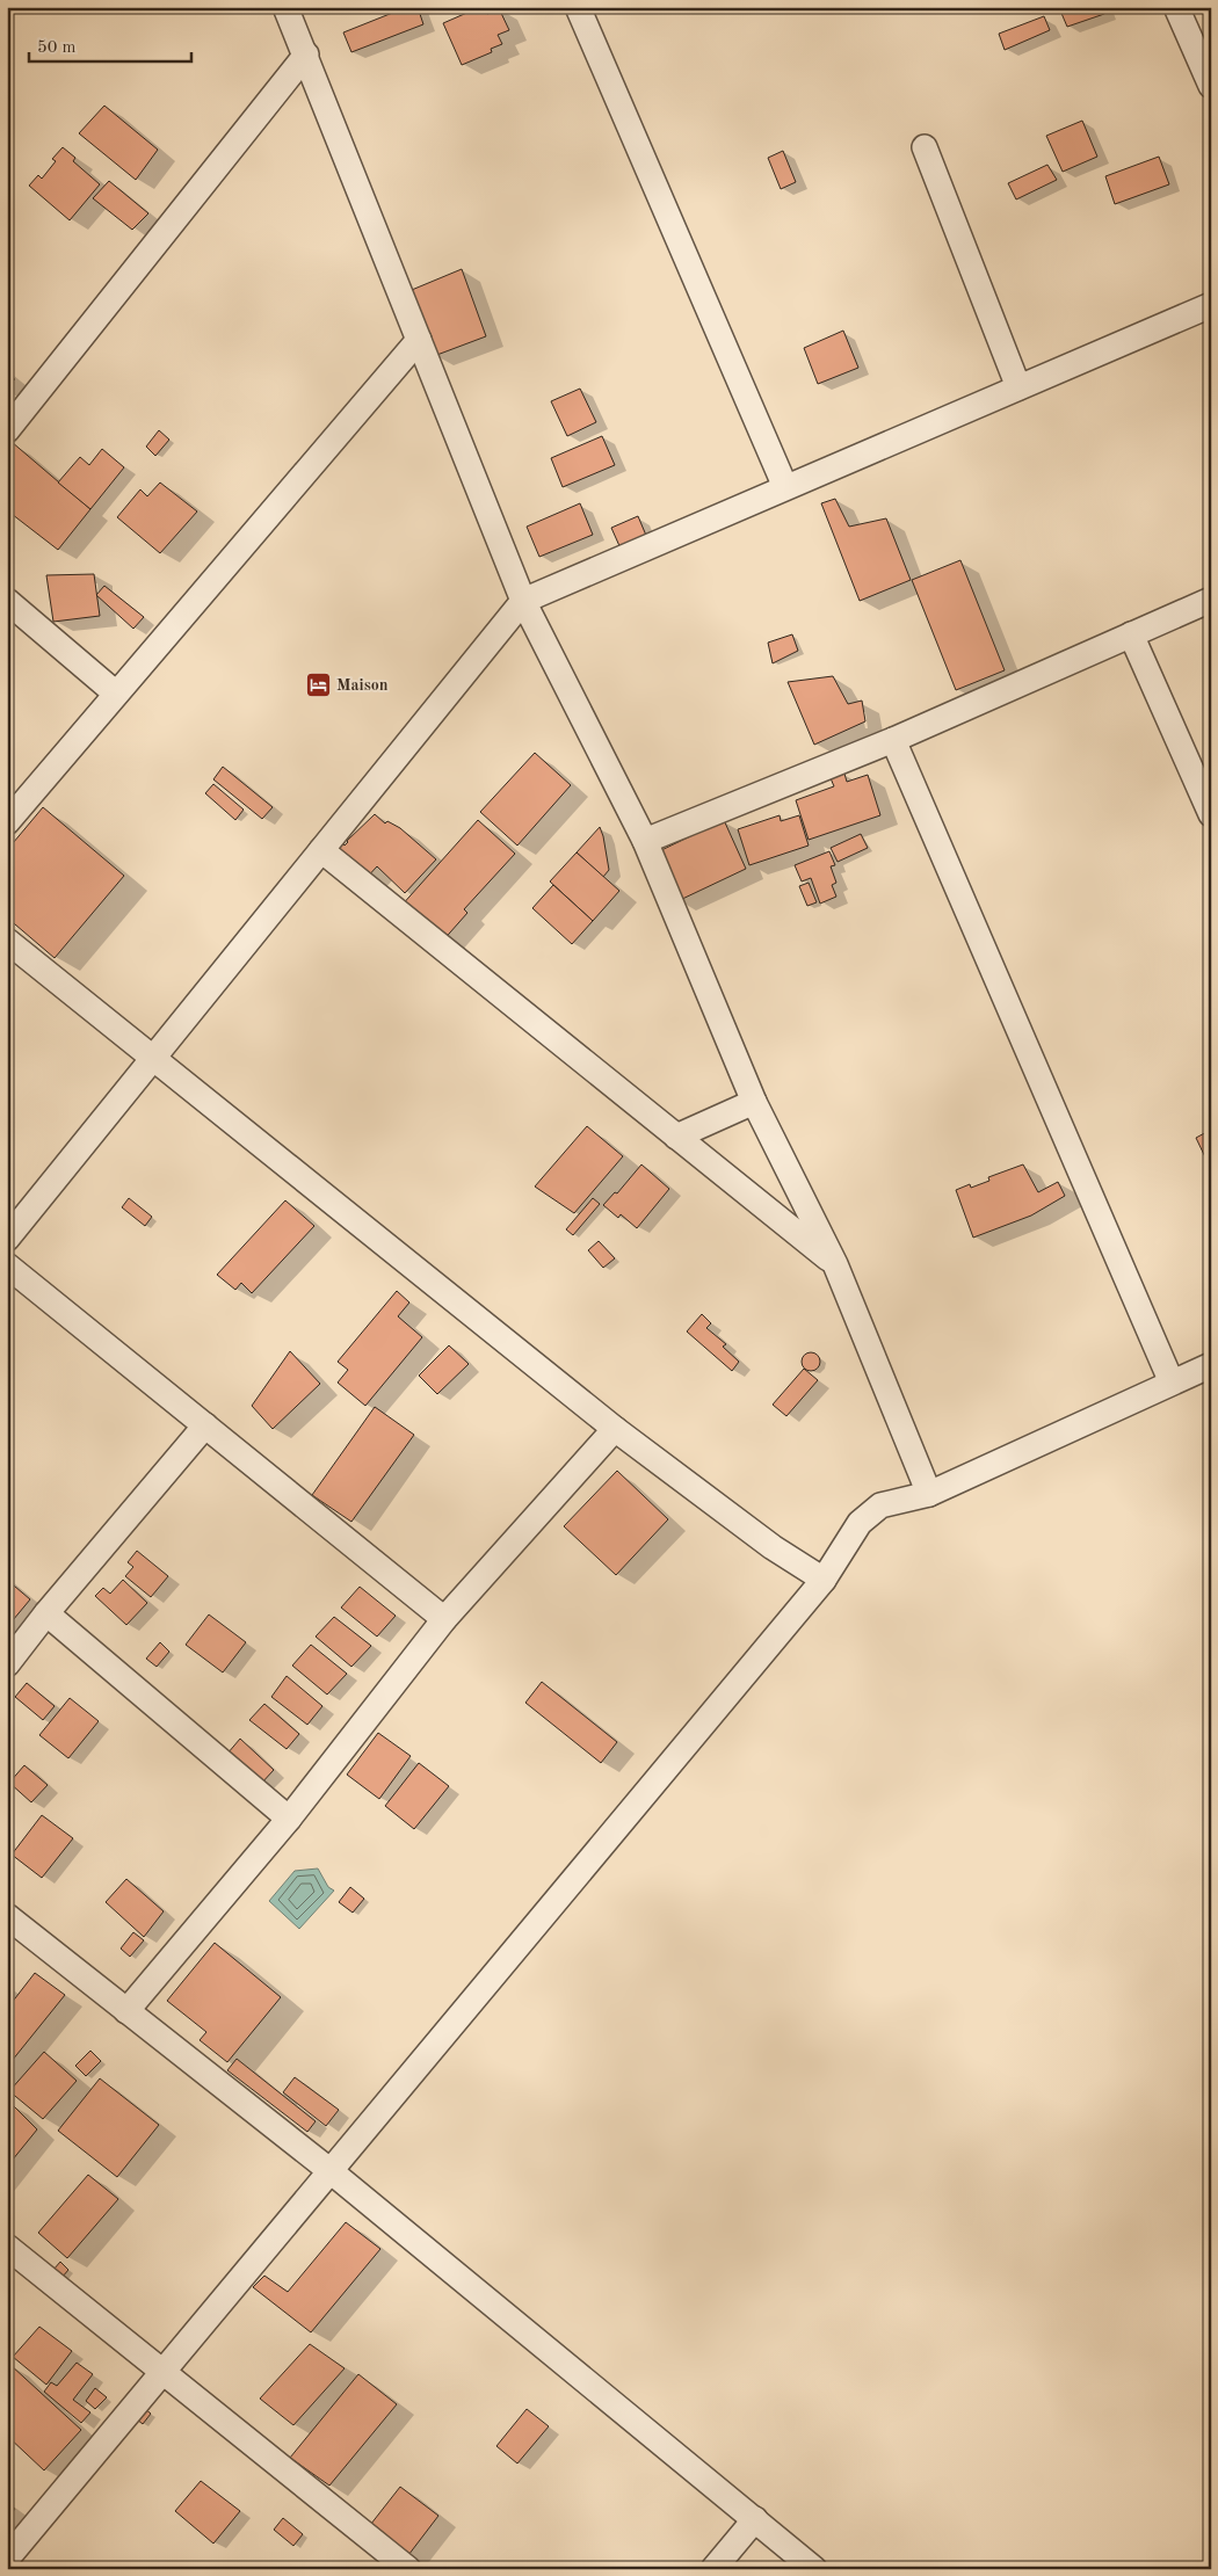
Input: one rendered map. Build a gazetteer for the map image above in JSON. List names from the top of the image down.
{
  "places": {
    "hotel": ["Maison"]
  },
  "scale_bar": "50 m"
}
